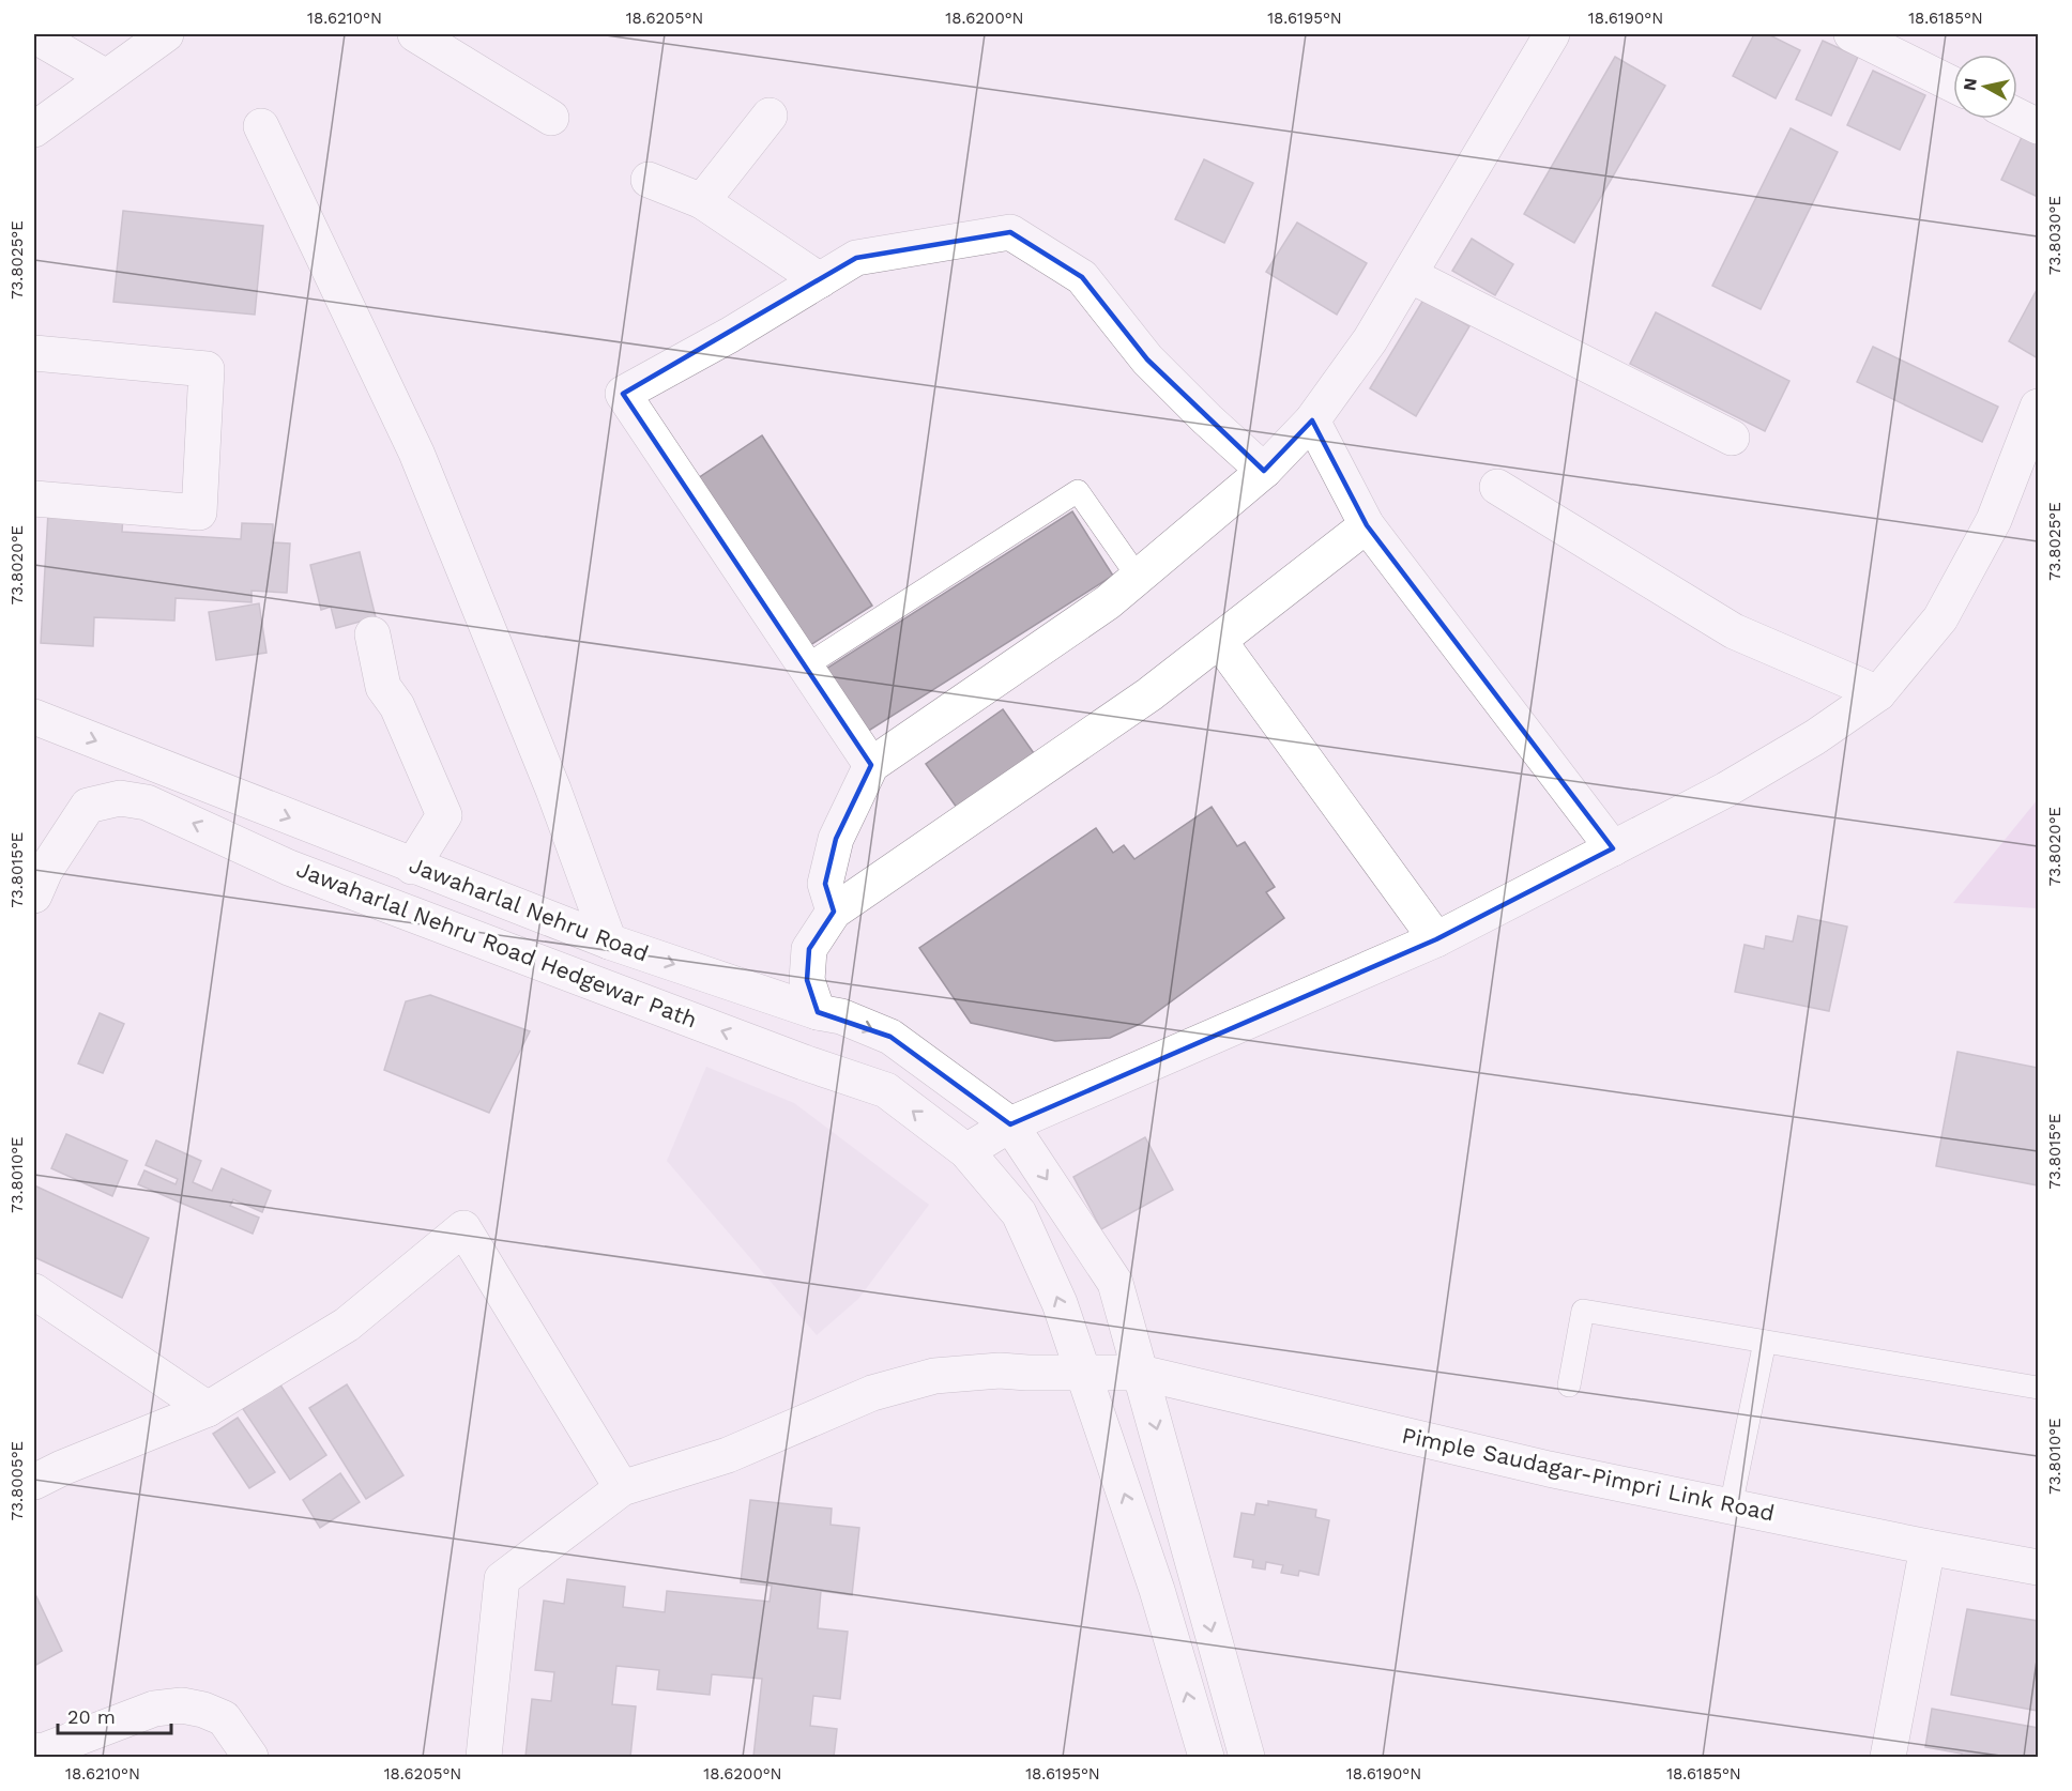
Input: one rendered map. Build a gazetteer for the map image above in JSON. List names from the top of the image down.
{
  "streets": {
    "street": ["Jawaharlal Nehru Road", "Jawaharlal Nehru Road Hedgewar Path", "Pimple Saudagar-Pimpri Link Road"]
  },
  "crossings": [
    ["Jawaharlal Nehru Road Hedgewar Path", "Pimple Saudagar-Pimpri Link Road"]
  ],
  "one_way": ["Jawaharlal Nehru Road", "Jawaharlal Nehru Road Hedgewar Path"],
  "scale_bar": "20 m",
  "north": "left",
  "coordinates": [
    "18.6210°N",
    "18.6205°N",
    "18.6200°N",
    "18.6195°N",
    "18.6190°N",
    "18.6185°N",
    "73.8030°E",
    "73.8025°E",
    "73.8020°E",
    "73.8015°E",
    "73.8010°E",
    "73.8005°E"
  ]
}
